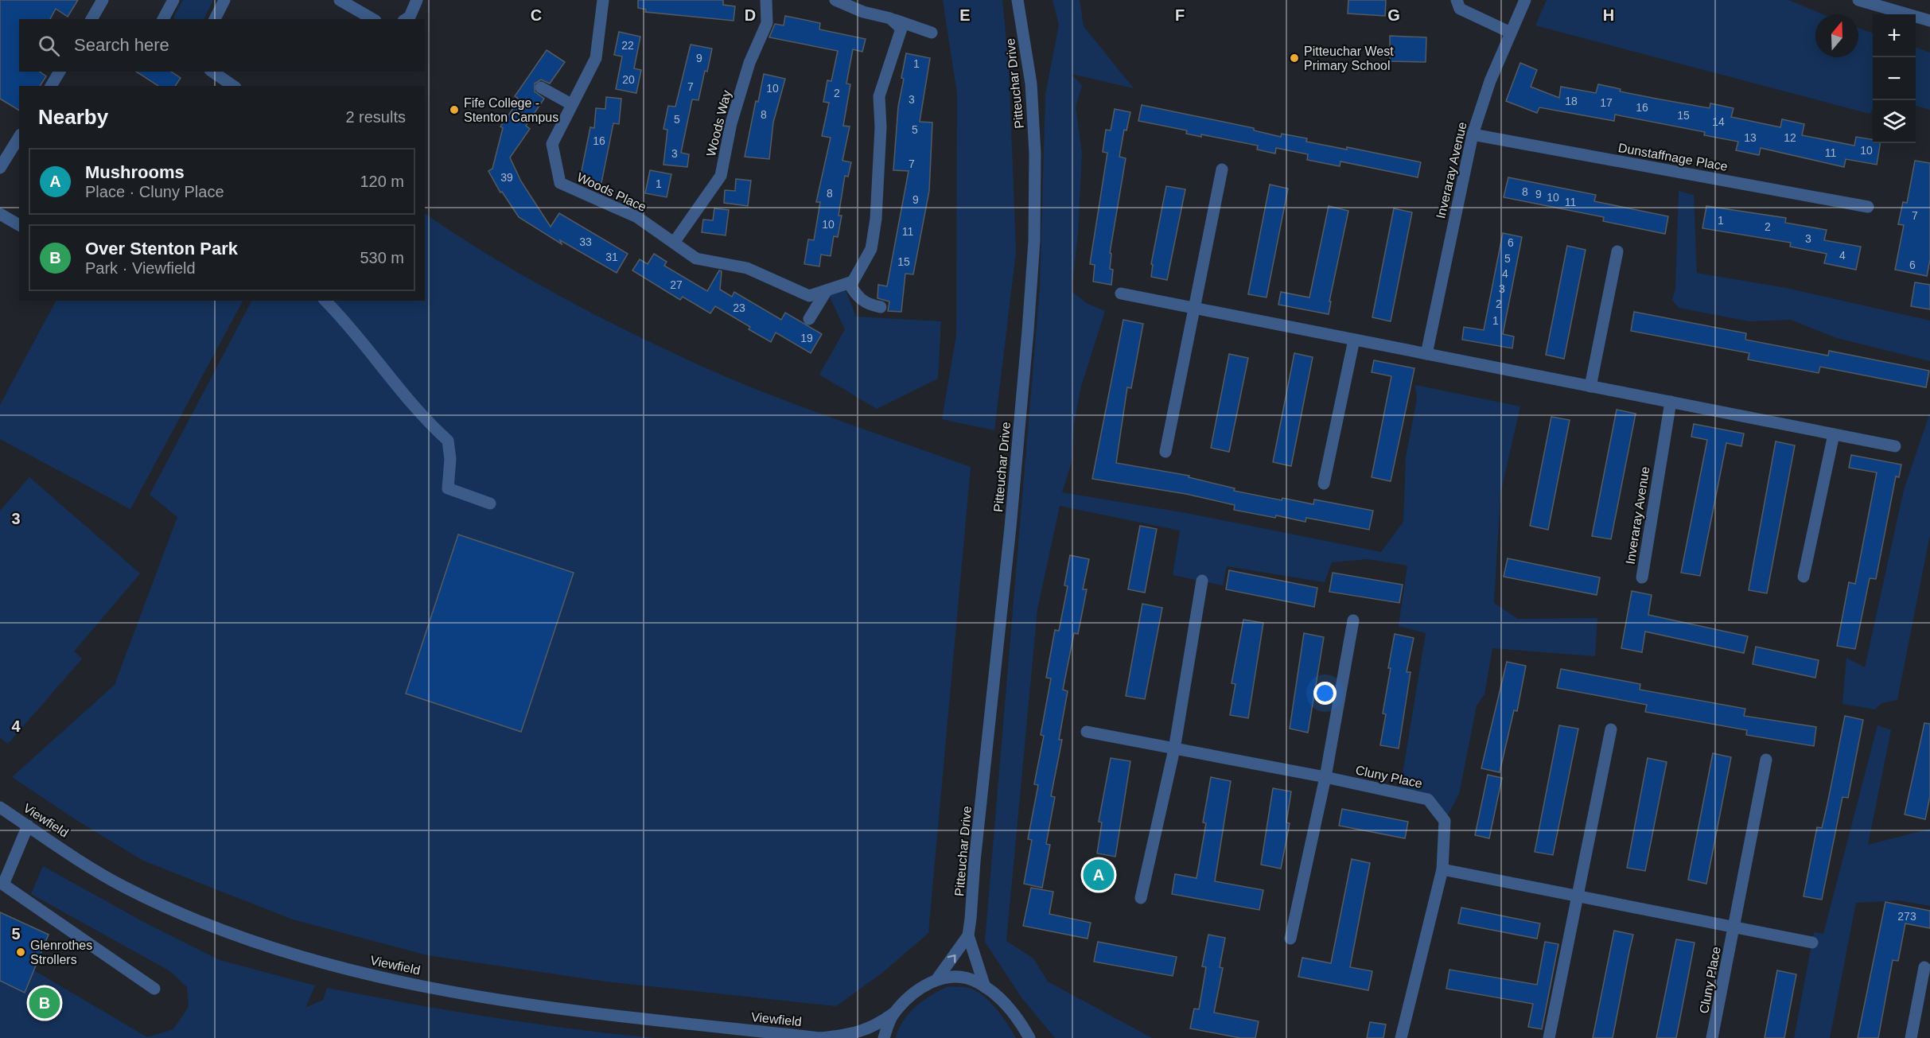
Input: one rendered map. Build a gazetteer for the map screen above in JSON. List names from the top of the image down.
{
  "streets": {
    "street": [
      "Pitteuchar Drive",
      "Woods Way",
      "Dunstaffnage Place",
      "Inveraray Avenue",
      "Woods Place",
      "Cluny Place",
      "Viewfield"
    ]
  },
  "crossings": [
    ["Woods Way", "Woods Place"],
    ["Dunstaffnage Place", "Inveraray Avenue"]
  ],
  "places": ["Pitteuchar West Primary School", "Fife College - Stenton Campus", "Glenrothes Strollers"],
  "house_numbers": [
    "22",
    "9",
    "1",
    "20",
    "7",
    "10",
    "2",
    "3",
    "18",
    "17",
    "16",
    "8",
    "15",
    "5",
    "14",
    "5",
    "13",
    "12",
    "16",
    "10",
    "11",
    "3",
    "7",
    "39",
    "1",
    "8",
    "8",
    "9",
    "10",
    "9",
    "11",
    "7",
    "1",
    "10",
    "2",
    "11",
    "3",
    "33",
    "6",
    "4",
    "31",
    "5",
    "15",
    "6",
    "4",
    "27",
    "3",
    "2",
    "23",
    "1",
    "19",
    "273"
  ],
  "north": "top",
  "page": {
    "map_buttons": ["+", "−"],
    "search": "Search here",
    "heading": ["Nearby", "2 results"],
    "list": [
      {
        "mark": "A",
        "name": "Mushrooms",
        "note": "Place · Cluny Place",
        "value": "120 m"
      },
      {
        "mark": "B",
        "name": "Over Stenton Park",
        "note": "Park · Viewfield",
        "value": "530 m"
      }
    ],
    "pins": ["A", "B"]
  },
  "grid": {
    "columns": [
      "C",
      "D",
      "E",
      "F",
      "G",
      "H"
    ],
    "rows": ["3", "4", "5"]
  }
}
